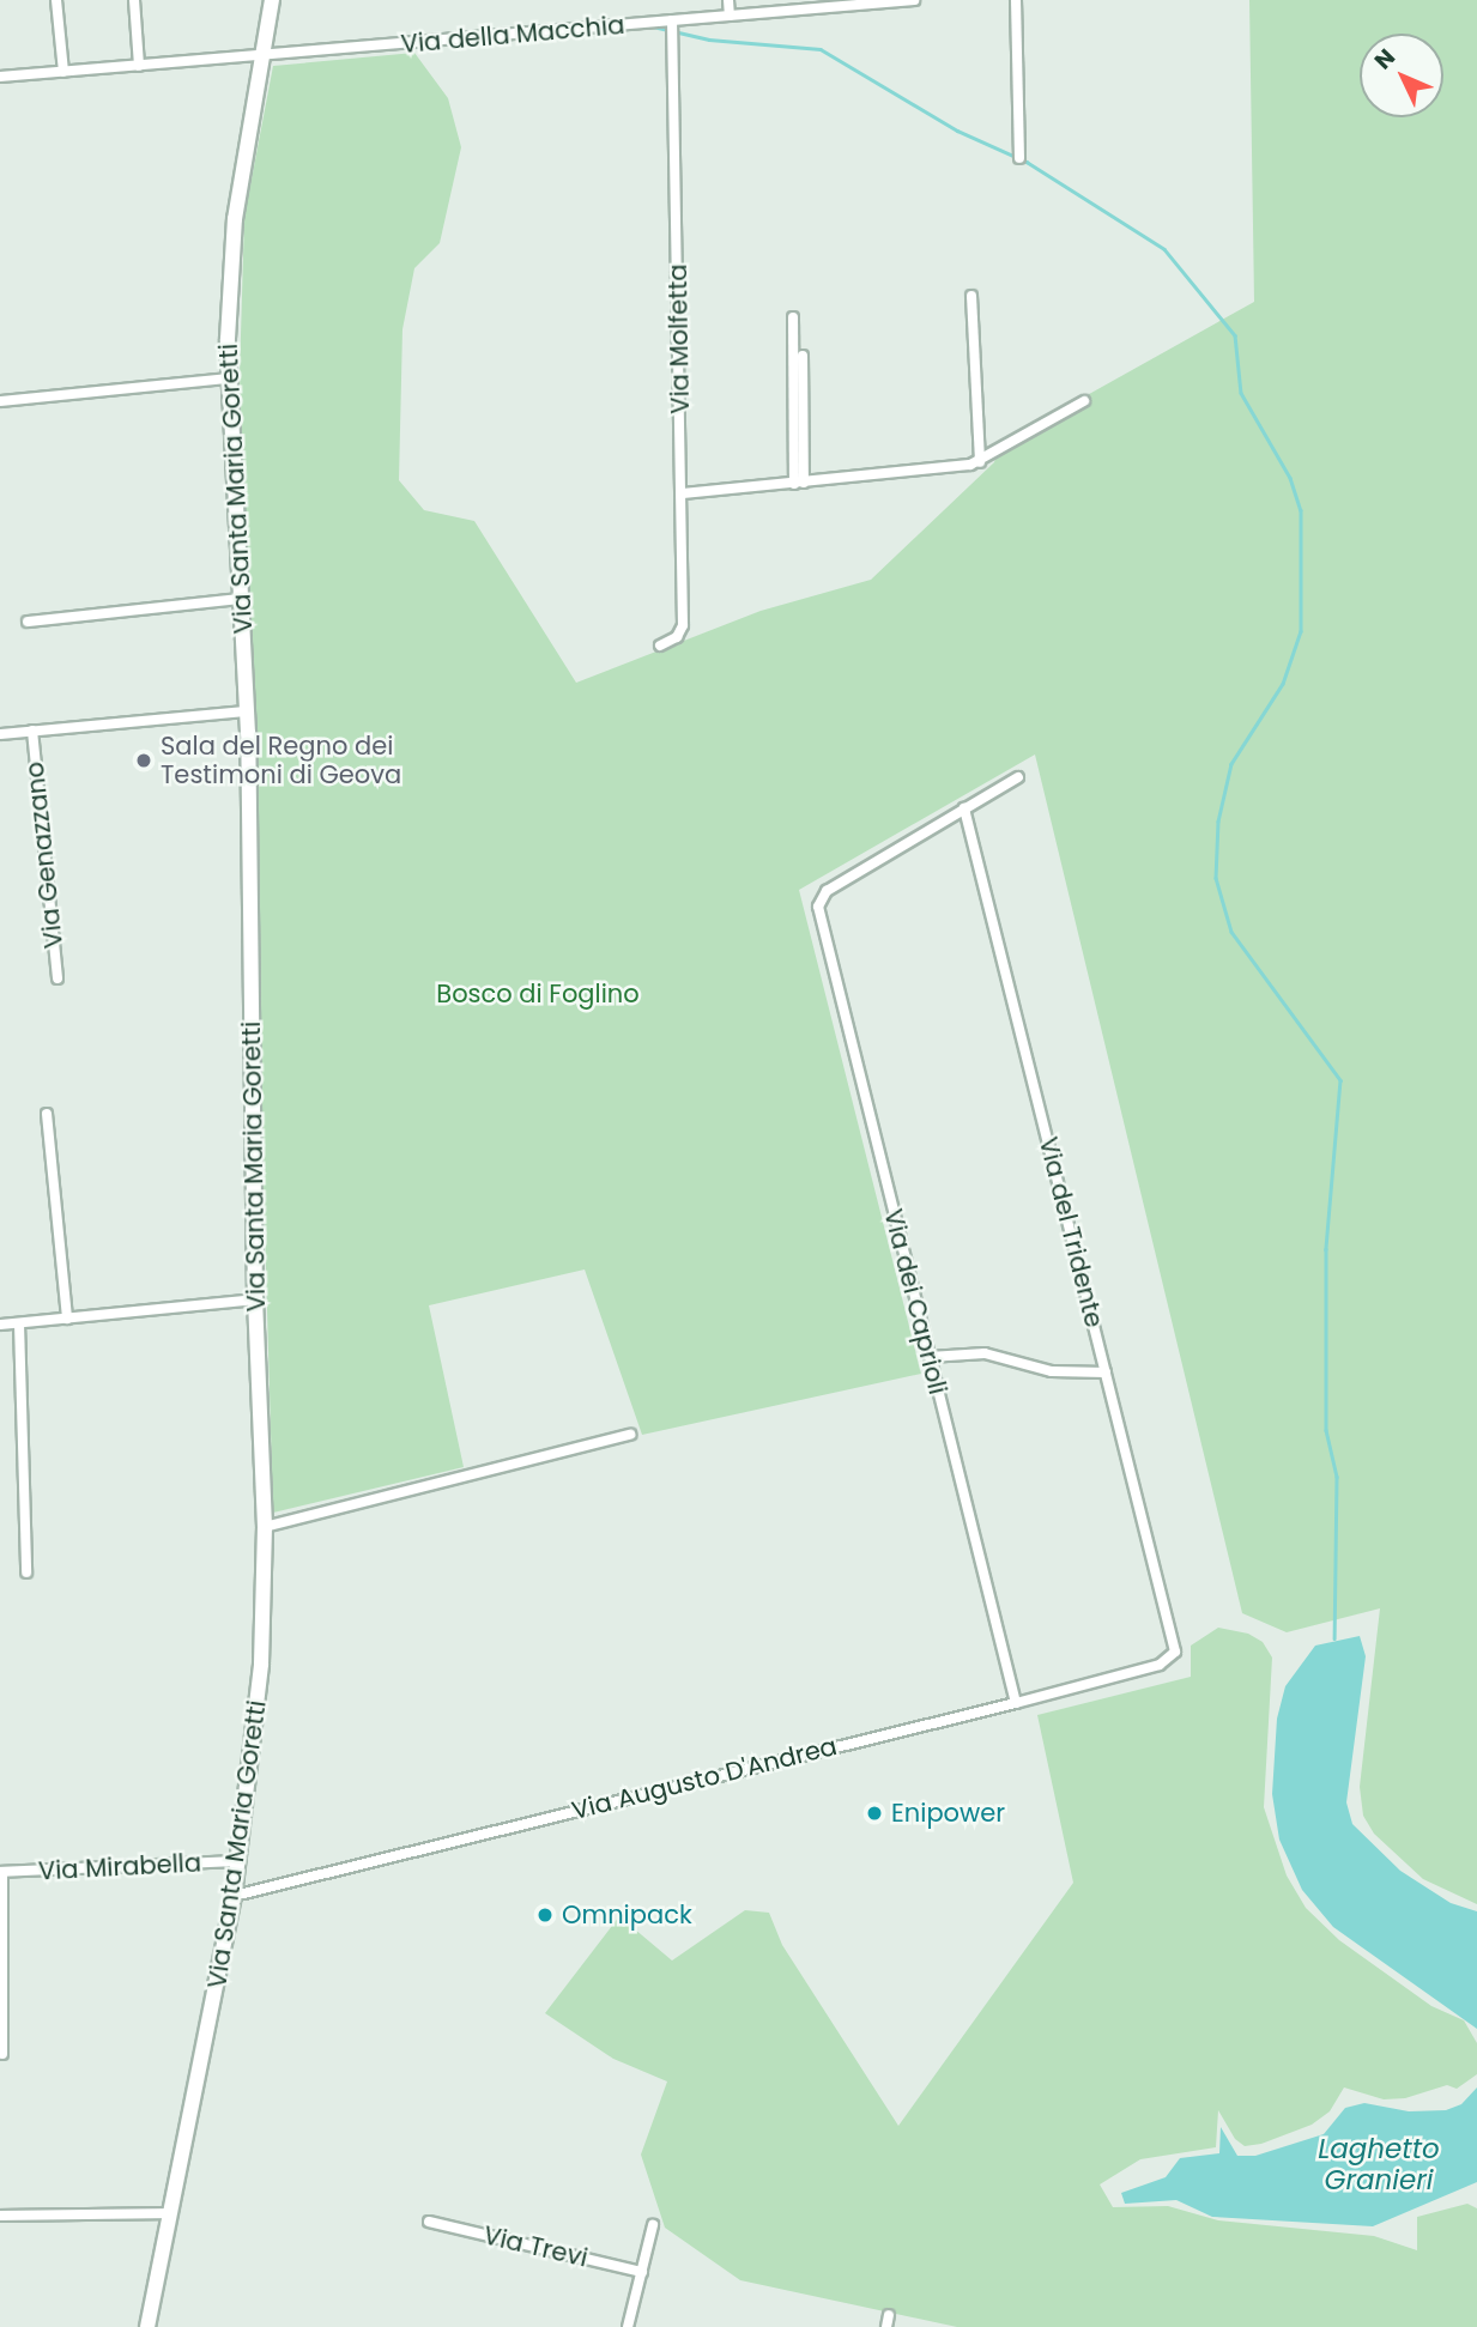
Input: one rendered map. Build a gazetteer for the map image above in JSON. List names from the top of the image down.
{
  "streets": {
    "main road": ["Via Santa Maria Goretti"],
    "street": [
      "Via della Macchia",
      "Via Molfetta",
      "Via Genazzano",
      "Via del Tridente",
      "Via dei Caprioli",
      "Via Augusto D'Andrea",
      "Via Mirabella",
      "Via Trevi"
    ]
  },
  "crossings": [
    ["Via della Macchia", "Via Molfetta"],
    ["Via della Macchia", "Via Santa Maria Goretti"],
    ["Via Santa Maria Goretti", "Via Augusto D'Andrea"],
    ["Via Santa Maria Goretti", "Via Mirabella"],
    ["Via del Tridente", "Via dei Caprioli"],
    ["Via del Tridente", "Via Augusto D'Andrea"],
    ["Via dei Caprioli", "Via Augusto D'Andrea"]
  ],
  "water": ["Laghetto Granieri"],
  "parks": ["Bosco di Foglino"],
  "places": ["Sala del Regno dei Testimoni di Geova", "Enipower", "Omnipack"],
  "north": "top left"
}
